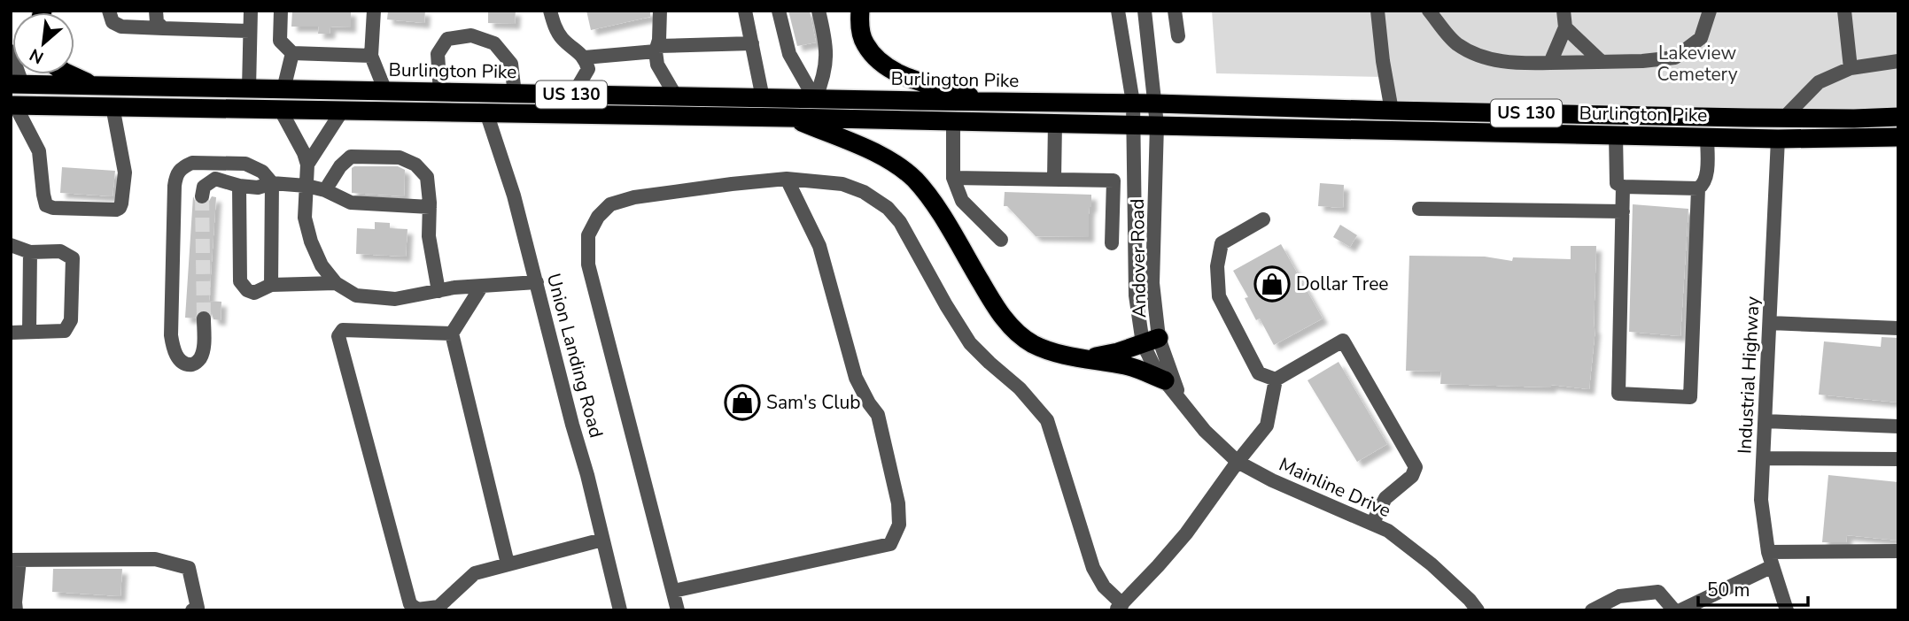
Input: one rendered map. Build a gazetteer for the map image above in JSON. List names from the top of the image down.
{
  "streets": {
    "highway": ["Burlington Pike", "US 130"],
    "street": [
      "Andover Road",
      "Union Landing Road",
      "Industrial Highway",
      "Mainline Drive"
    ]
  },
  "crossings": [
    ["Burlington Pike", "Andover Road"],
    ["Burlington Pike", "Union Landing Road"],
    ["Burlington Pike", "Industrial Highway"],
    ["Andover Road", "Mainline Drive"]
  ],
  "parks": ["Lakeview Cemetery"],
  "places": {
    "shop": ["Dollar Tree", "Sam's Club"]
  },
  "scale_bar": "50 m",
  "north": "bottom left"
}
